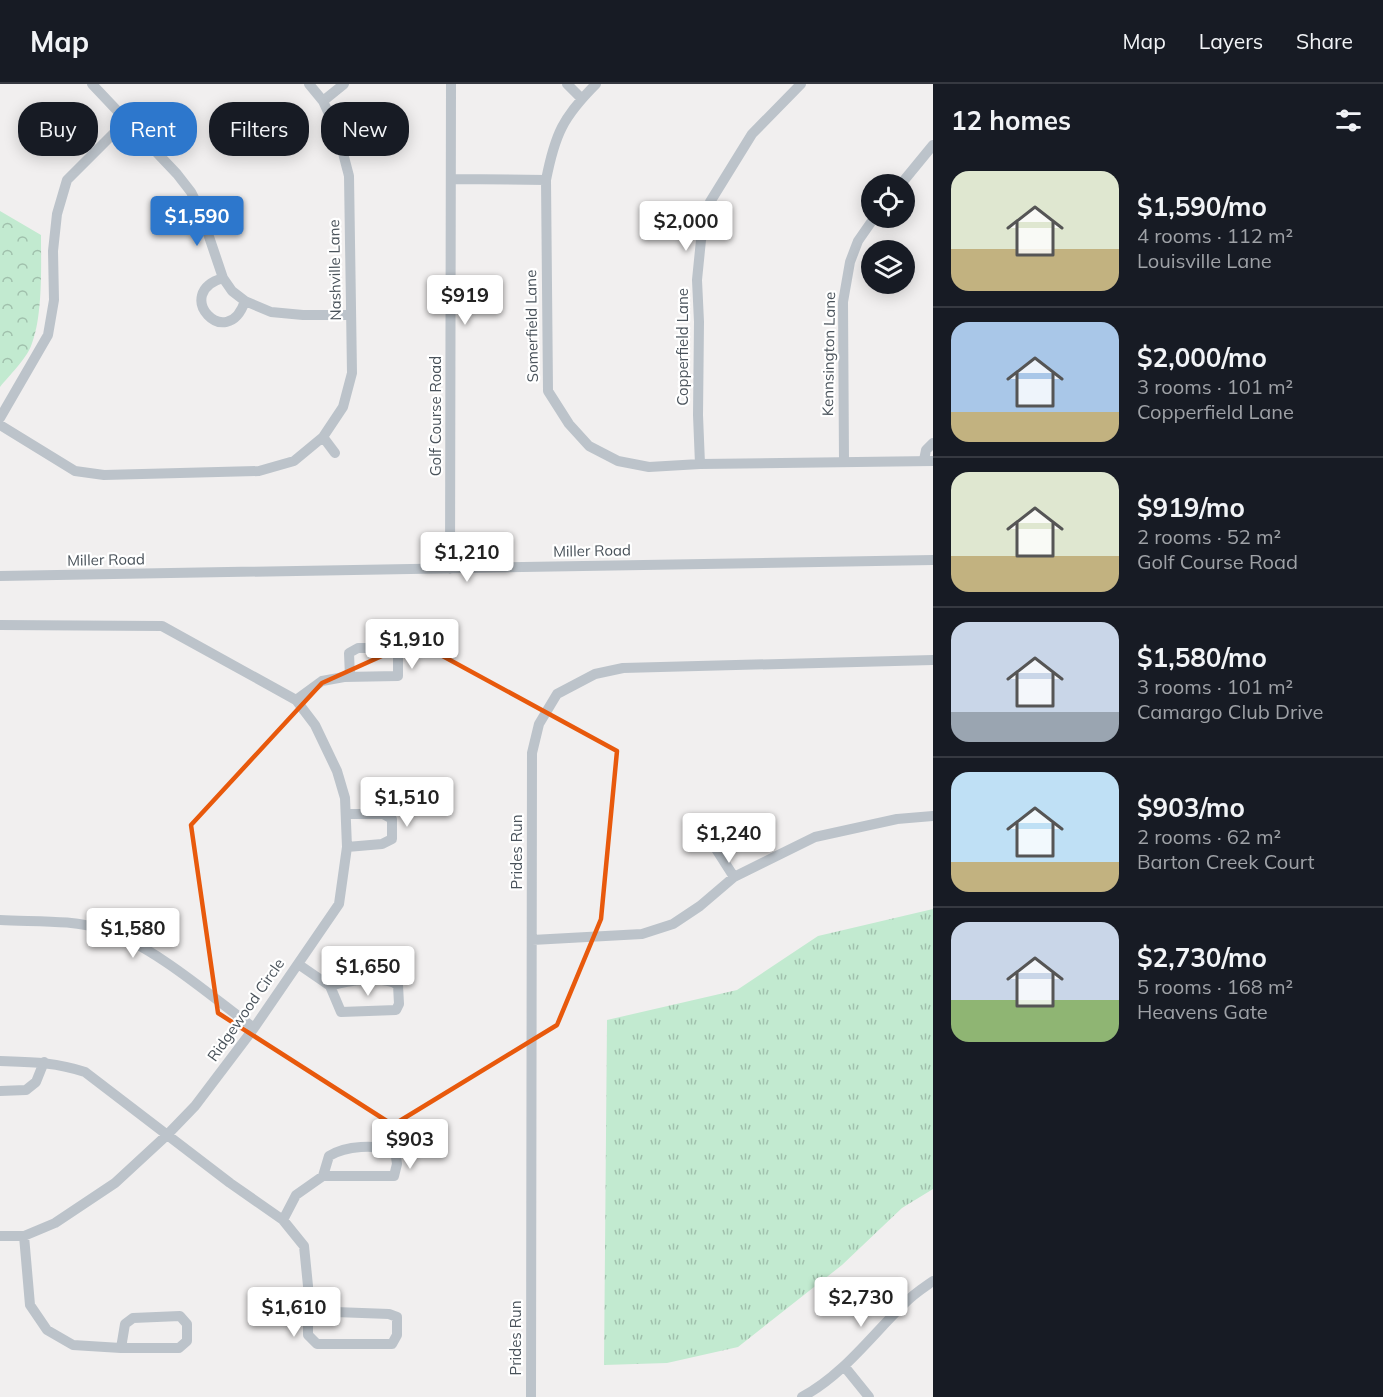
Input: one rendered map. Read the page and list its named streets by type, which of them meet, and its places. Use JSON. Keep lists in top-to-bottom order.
{
  "streets": {
    "street": [
      "Nashville Lane",
      "Somerfield Lane",
      "Copperfield Lane",
      "Kennsington Lane",
      "Golf Course Road",
      "Miller Road",
      "Prides Run",
      "Ridgewood Circle"
    ]
  },
  "crossings": [
    ["Somerfield Lane", "Copperfield Lane"],
    ["Somerfield Lane", "Kennsington Lane"],
    ["Golf Course Road", "Miller Road"]
  ],
  "page": {
    "header": "Map",
    "nav": ["Map", "Layers", "Share"],
    "heading": "12 homes",
    "chip": [
      "Buy",
      "Rent",
      "Filters",
      "New"
    ],
    "list": [
      {
        "name": "$1,590/mo",
        "note": "4 rooms · 112 m² · Louisville Lane"
      },
      {
        "name": "$2,000/mo",
        "note": "3 rooms · 101 m² · Copperfield Lane"
      },
      {
        "name": "$919/mo",
        "note": "2 rooms · 52 m² · Golf Course Road"
      },
      {
        "name": "$1,580/mo",
        "note": "3 rooms · 101 m² · Camargo Club Drive"
      },
      {
        "name": "$903/mo",
        "note": "2 rooms · 62 m² · Barton Creek Court"
      },
      {
        "name": "$2,730/mo",
        "note": "5 rooms · 168 m² · Heavens Gate"
      }
    ],
    "price": [
      "$1,590",
      "$2,000",
      "$919",
      "$1,210",
      "$1,910",
      "$1,510",
      "$1,240",
      "$1,580",
      "$1,650",
      "$903",
      "$2,730",
      "$1,610"
    ]
  }
}
